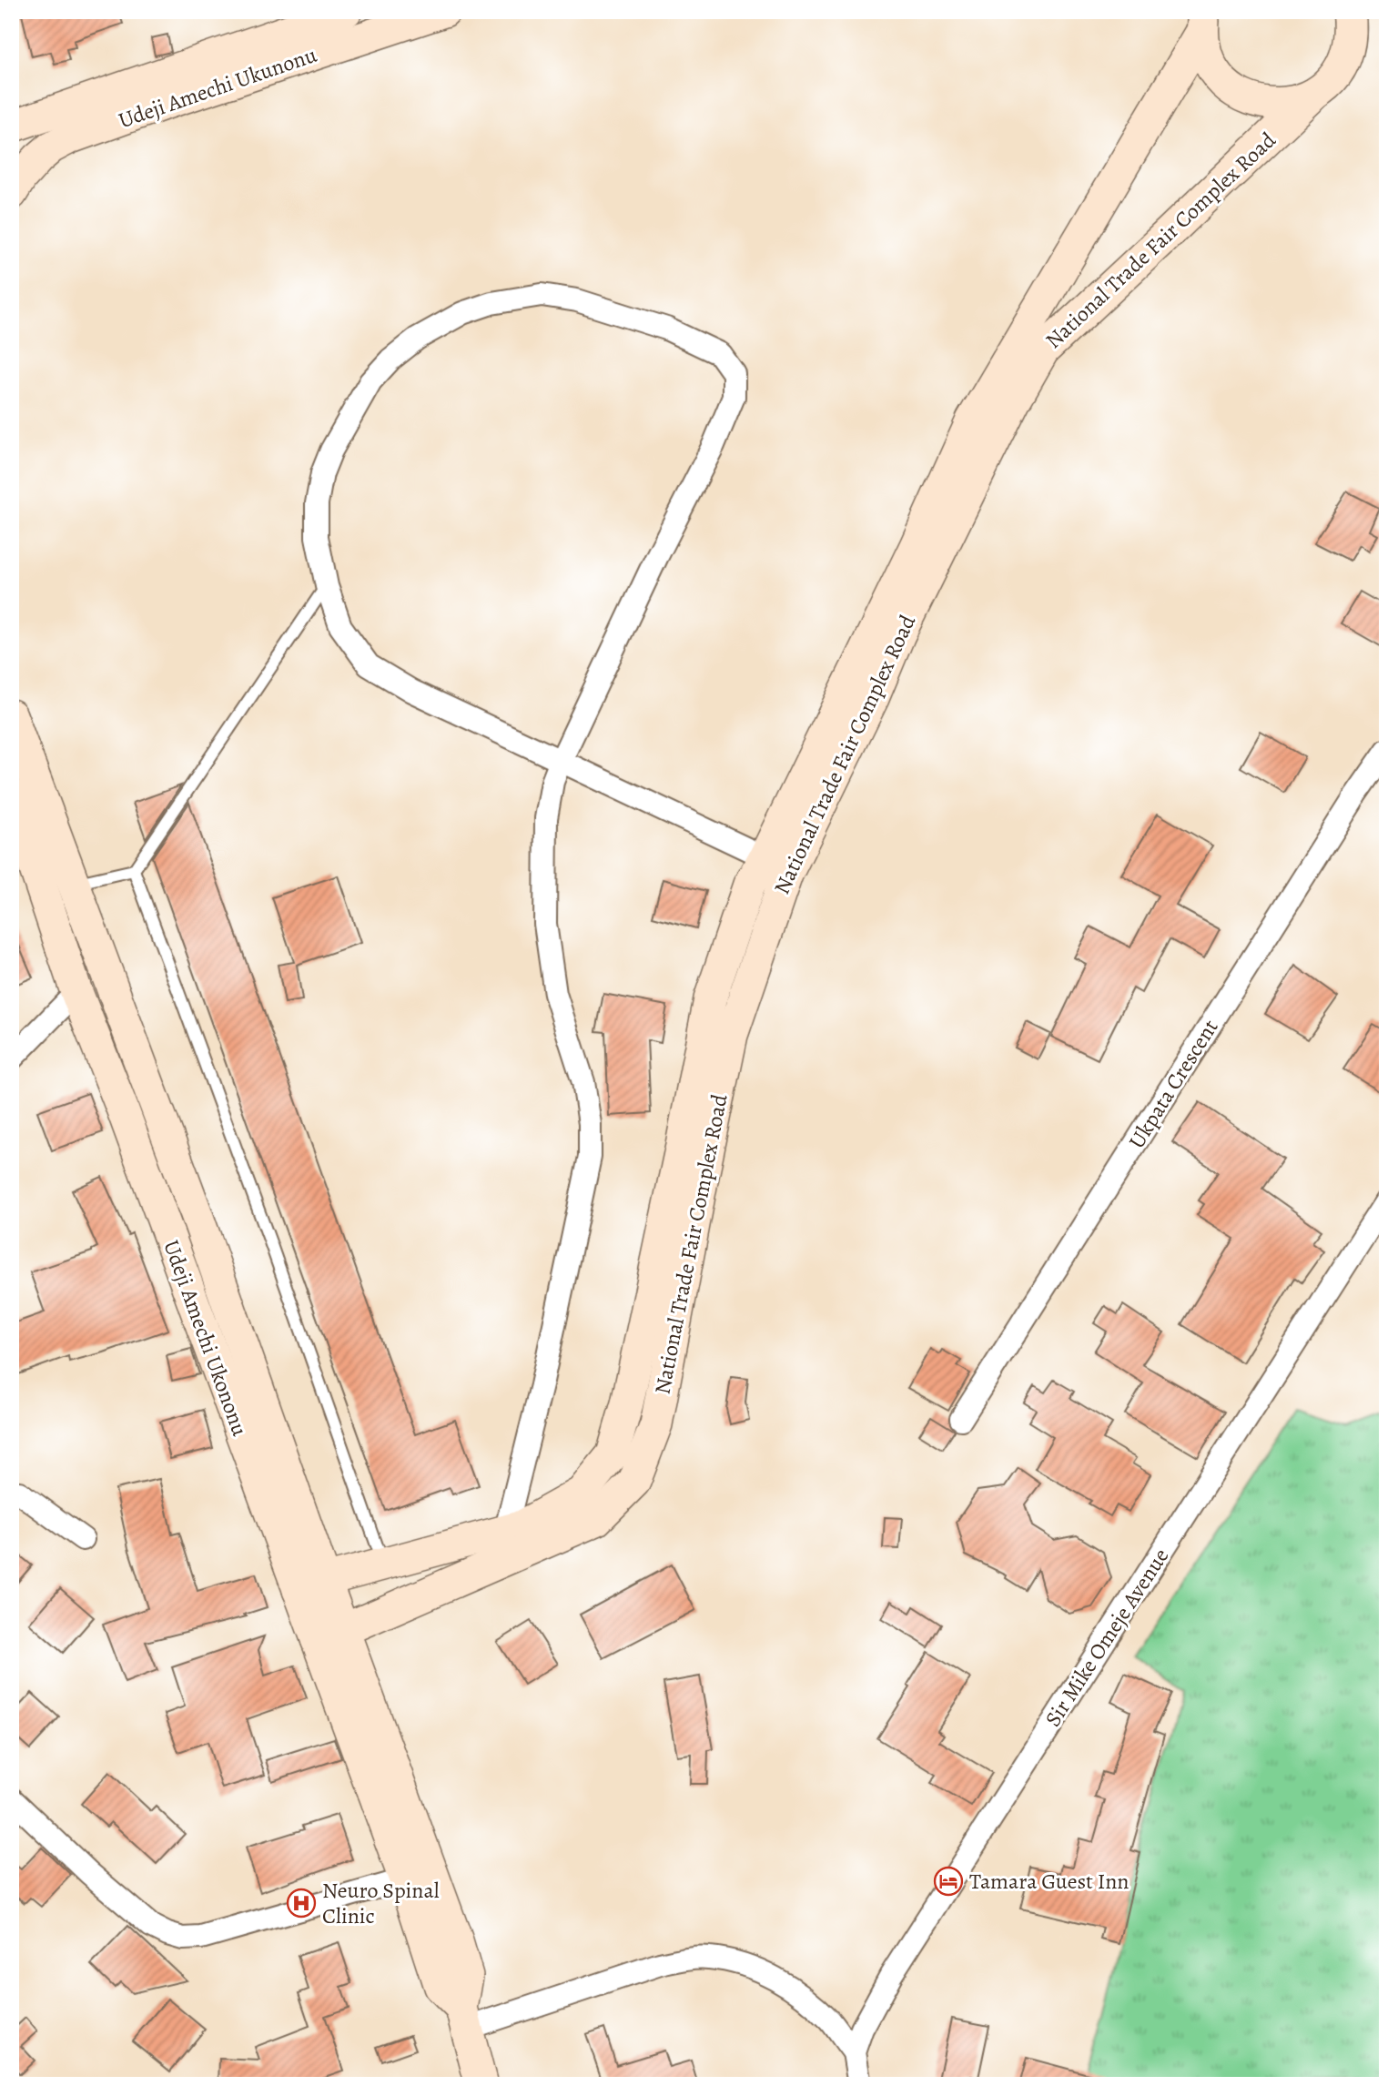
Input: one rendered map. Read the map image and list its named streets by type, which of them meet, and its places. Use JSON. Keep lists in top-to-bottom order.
{
  "streets": {
    "main road": ["Udeji Amechi Ukunonu", "National Trade Fair Complex Road", "Udeji Amechi Ukononu"],
    "street": ["Ukpata Crescent", "Sir Mike Omeje Avenue"]
  },
  "crossings": [
    ["National Trade Fair Complex Road", "Udeji Amechi Ukononu"]
  ],
  "places": {
    "hotel": ["Tamara Guest Inn"],
    "hospital": ["Neuro Spinal Clinic"]
  }
}
